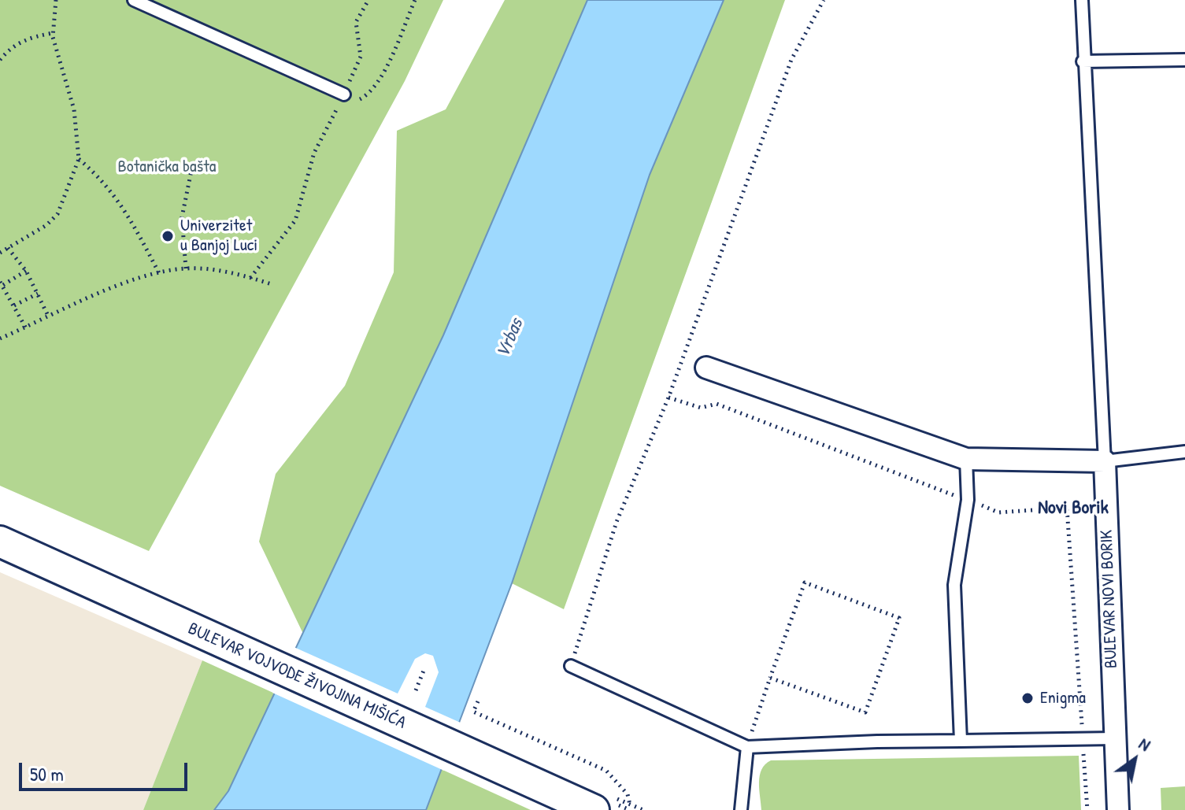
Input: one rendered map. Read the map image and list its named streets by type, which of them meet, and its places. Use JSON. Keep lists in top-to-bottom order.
{
  "streets": {
    "street": ["BULEVAR NOVI BORIK", "BULEVAR VOJVODE ŽIVOJINA MIŠIĆA"]
  },
  "districts": ["Novi Borik"],
  "water": ["Vrbas"],
  "parks": ["Botanička bašta"],
  "places": ["Univerzitet u Banjoj Luci", "Enigma"],
  "scale_bar": "50 m",
  "north": "top right"
}
